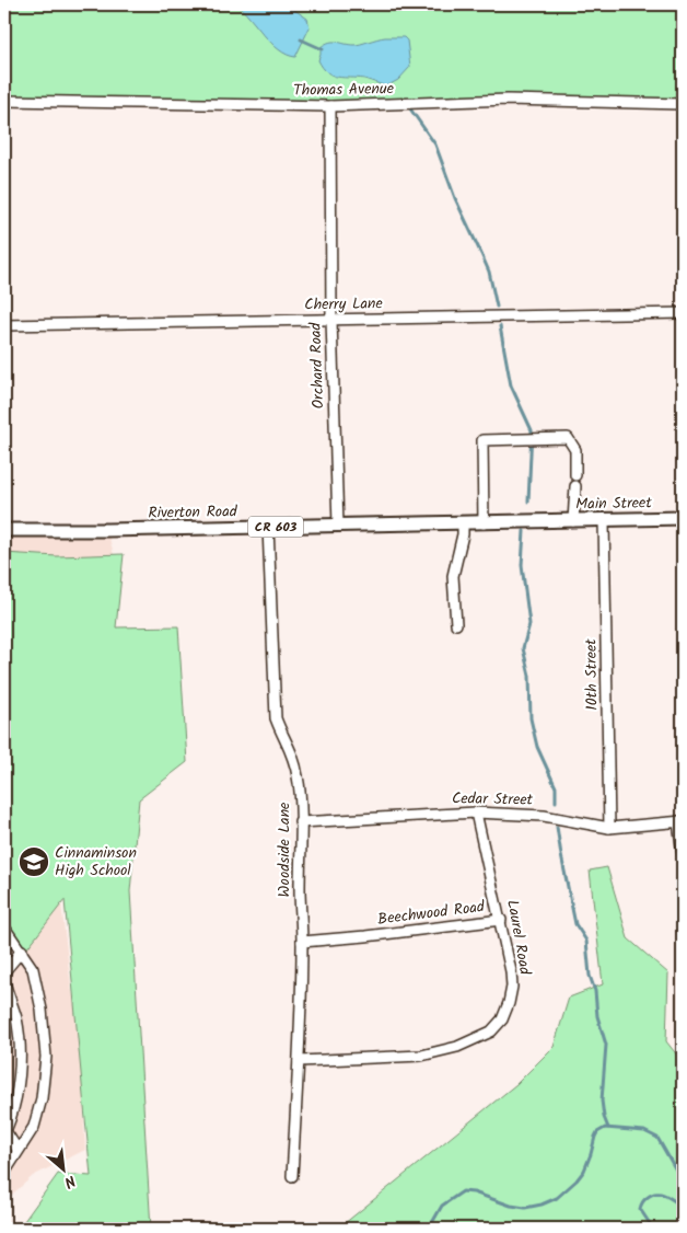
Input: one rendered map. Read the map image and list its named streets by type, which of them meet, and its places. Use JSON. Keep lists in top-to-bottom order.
{
  "streets": {
    "main road": ["Main Street", "Riverton Road", "CR 603"],
    "street": [
      "Thomas Avenue",
      "Cherry Lane",
      "Orchard Road",
      "10th Street",
      "Cedar Street",
      "Woodside Lane",
      "Beechwood Road",
      "Laurel Road"
    ]
  },
  "crossings": [
    ["Thomas Avenue", "Orchard Road"],
    ["Cherry Lane", "Orchard Road"],
    ["Orchard Road", "Riverton Road"],
    ["Main Street", "Riverton Road"],
    ["Main Street", "10th Street"],
    ["Riverton Road", "Woodside Lane"],
    ["10th Street", "Cedar Street"],
    ["Cedar Street", "Woodside Lane"],
    ["Cedar Street", "Laurel Road"],
    ["Woodside Lane", "Beechwood Road"],
    ["Woodside Lane", "Laurel Road"],
    ["Beechwood Road", "Laurel Road"]
  ],
  "places": {
    "school or university": ["Cinnaminson High School"]
  },
  "north": "bottom right"
}
